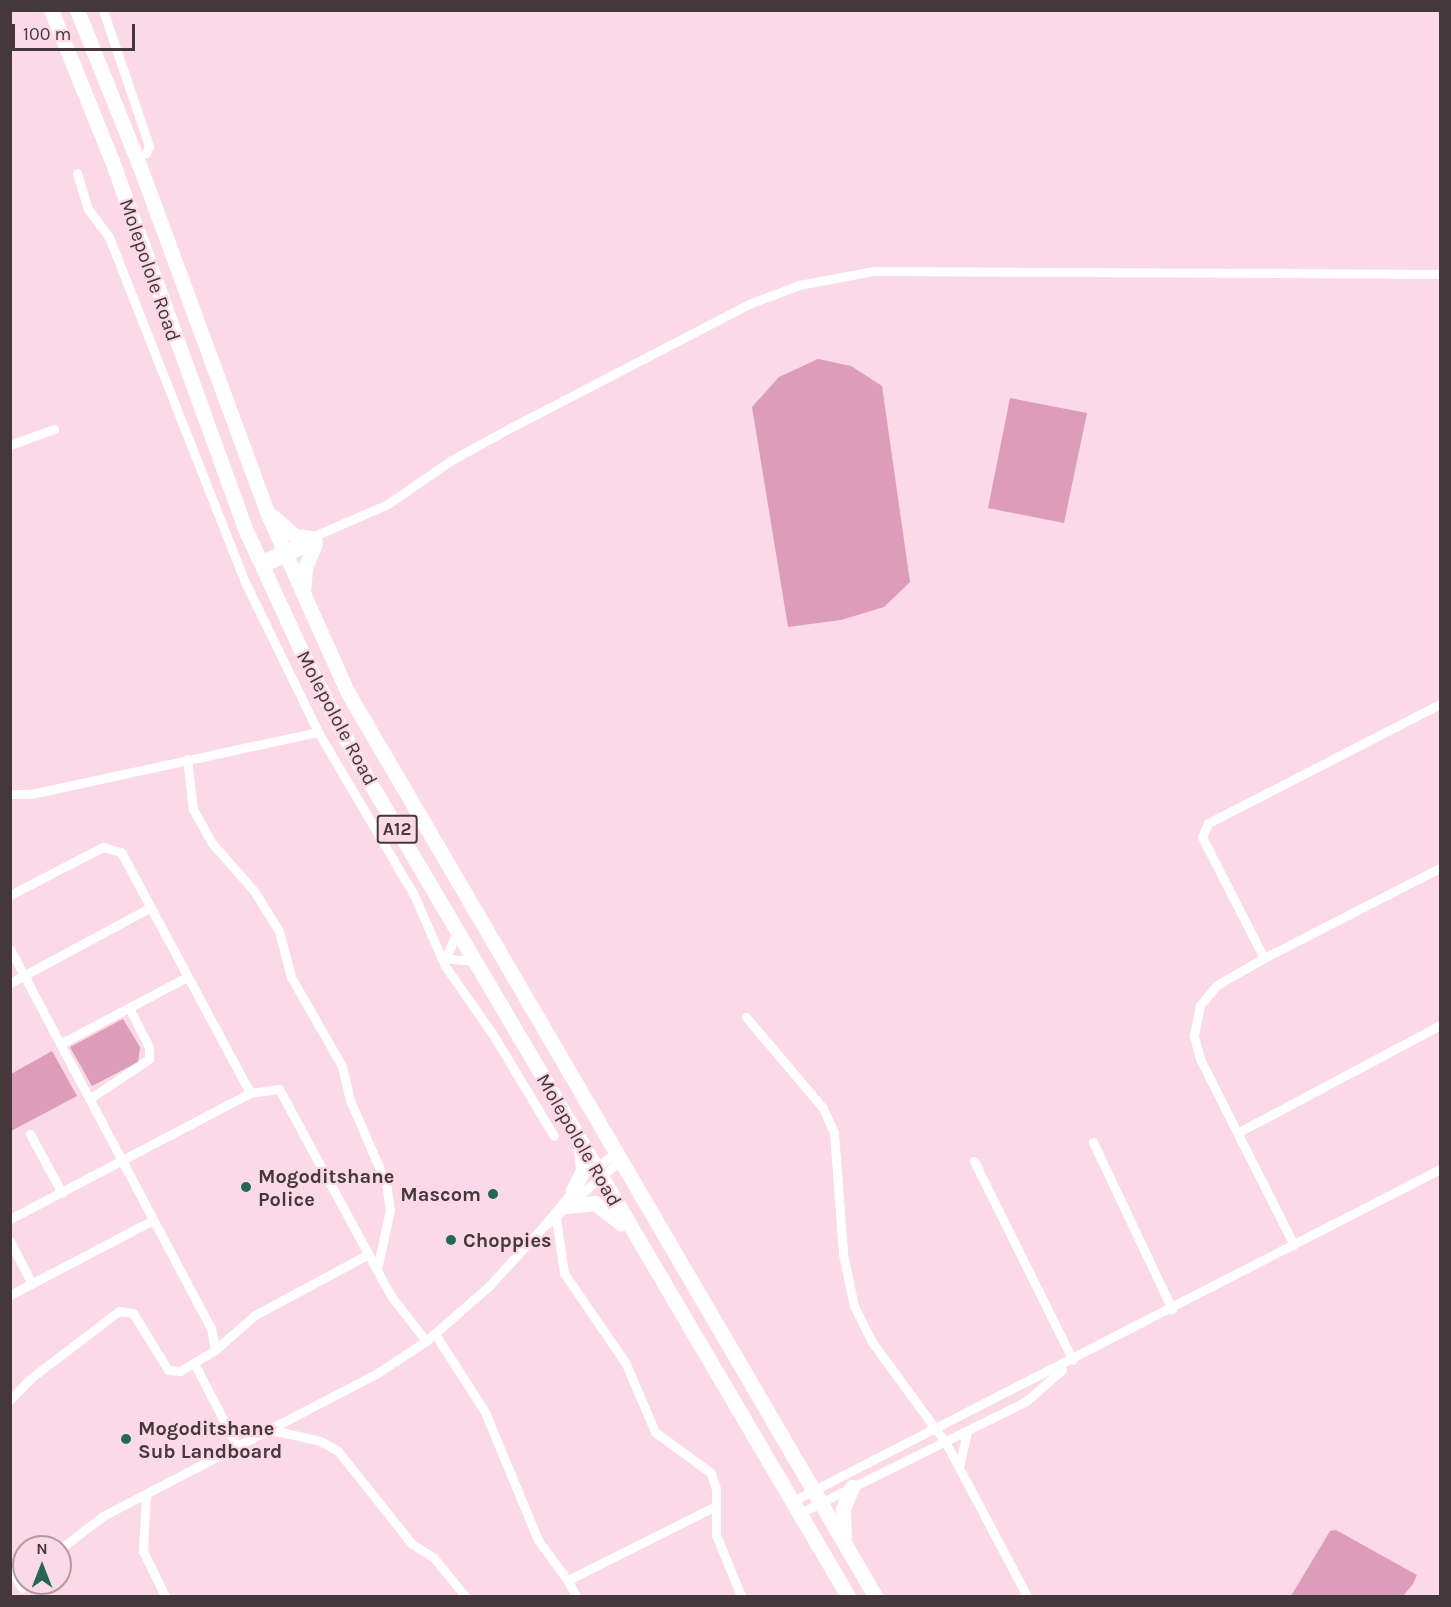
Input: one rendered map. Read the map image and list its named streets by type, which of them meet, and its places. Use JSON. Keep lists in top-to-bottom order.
{
  "streets": {
    "main road": ["Molepolole Road", "A12"]
  },
  "places": [
    "Mogoditshane Police",
    "Mascom",
    "Choppies",
    "Mogoditshane Sub Landboard"
  ],
  "scale_bar": "100 m",
  "north": "top"
}
